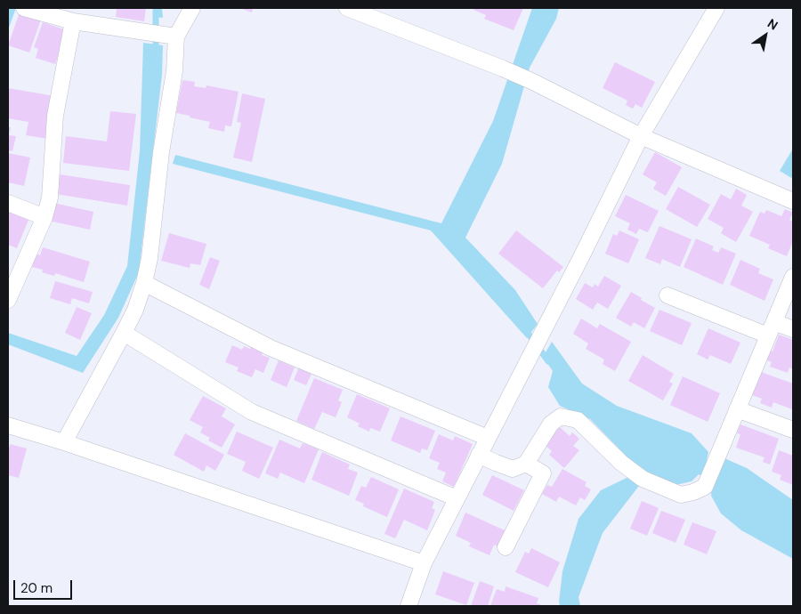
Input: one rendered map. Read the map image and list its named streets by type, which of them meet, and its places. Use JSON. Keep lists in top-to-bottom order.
{
  "scale_bar": "20 m",
  "north": "top right"
}
